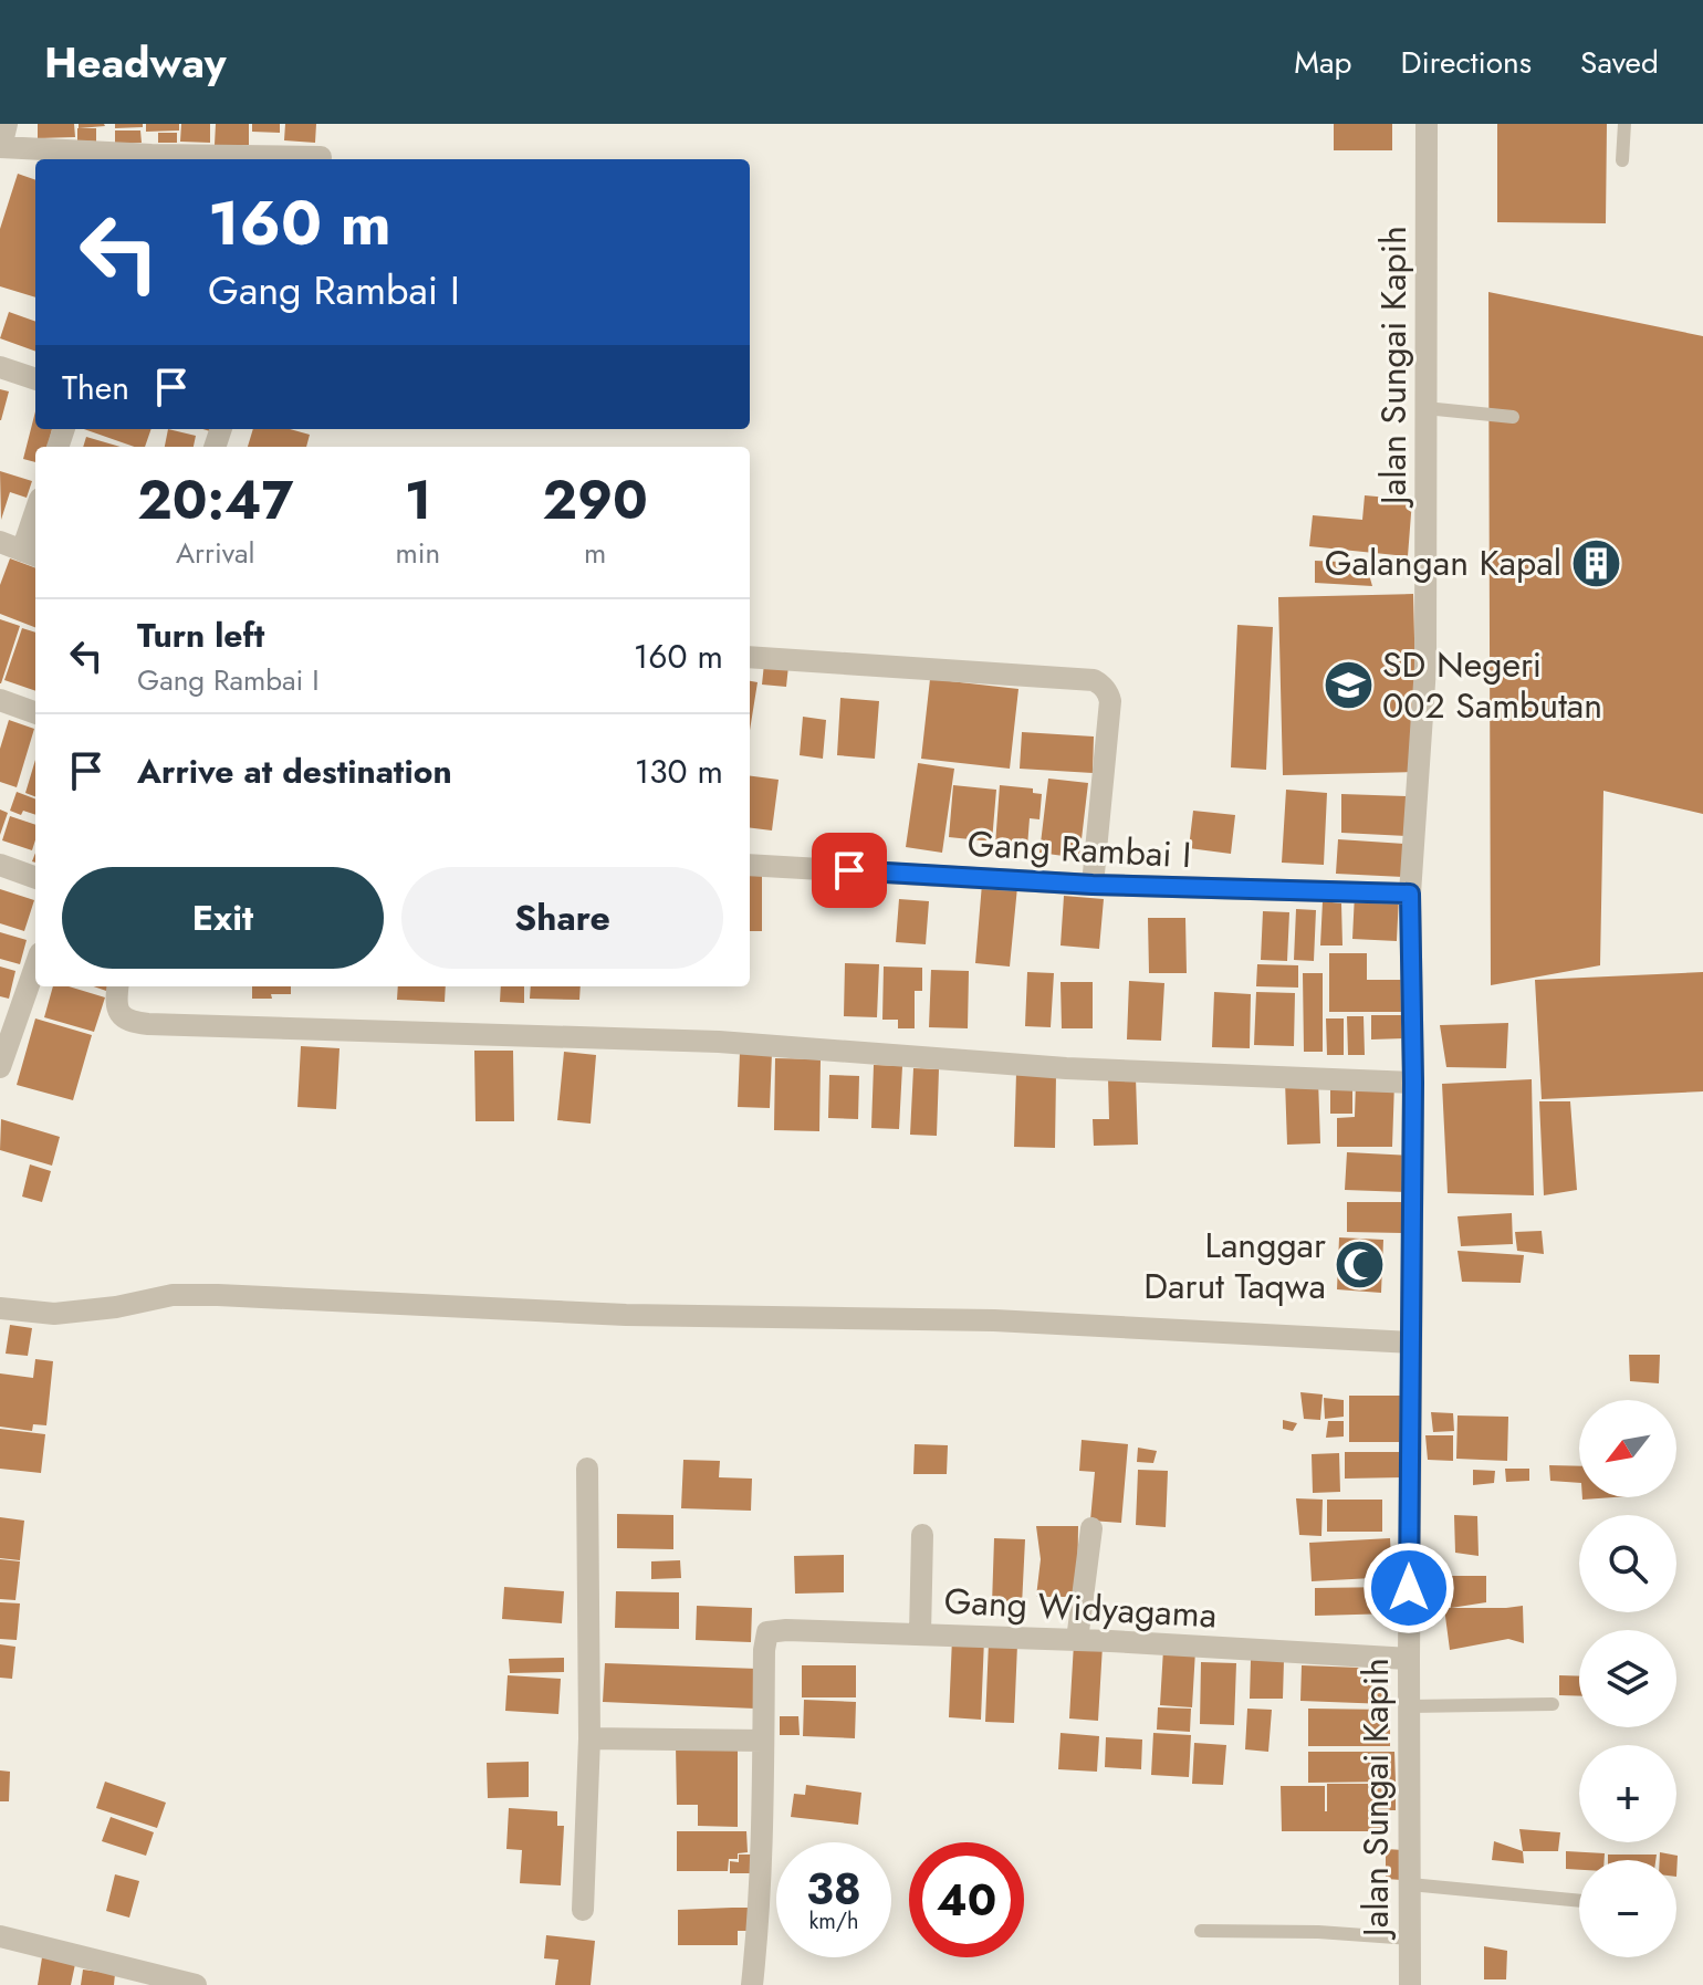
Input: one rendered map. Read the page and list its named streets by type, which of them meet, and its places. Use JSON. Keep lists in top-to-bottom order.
{
  "streets": {
    "street": ["Jalan Sungai Kapih", "Gang Rambai I", "Gang Widyagama"]
  },
  "crossings": [
    ["Jalan Sungai Kapih", "Gang Rambai I"],
    ["Jalan Sungai Kapih", "Gang Widyagama"]
  ],
  "places": {
    "building": ["Galangan Kapal"],
    "school or university": ["SD Negeri 002 Sambutan"],
    "mosque": ["Langgar Darut Taqwa"]
  },
  "north": "bottom left",
  "page": {
    "header": "Headway",
    "nav": ["Map", "Directions", "Saved"],
    "turn": ["160 m", "Gang Rambai I"],
    "then": "Then",
    "eta": [
      "20:47",
      "Arrival",
      "1",
      "min",
      "290",
      "m"
    ],
    "list": [
      {
        "name": "Turn left",
        "note": "Gang Rambai I",
        "value": "160 m"
      },
      {
        "name": "Arrive at destination",
        "value": "130 m"
      }
    ],
    "buttons": ["Exit", "Share"],
    "map_buttons": ["+", "−"],
    "speed": "38 km/h",
    "limit": "40"
  }
}
